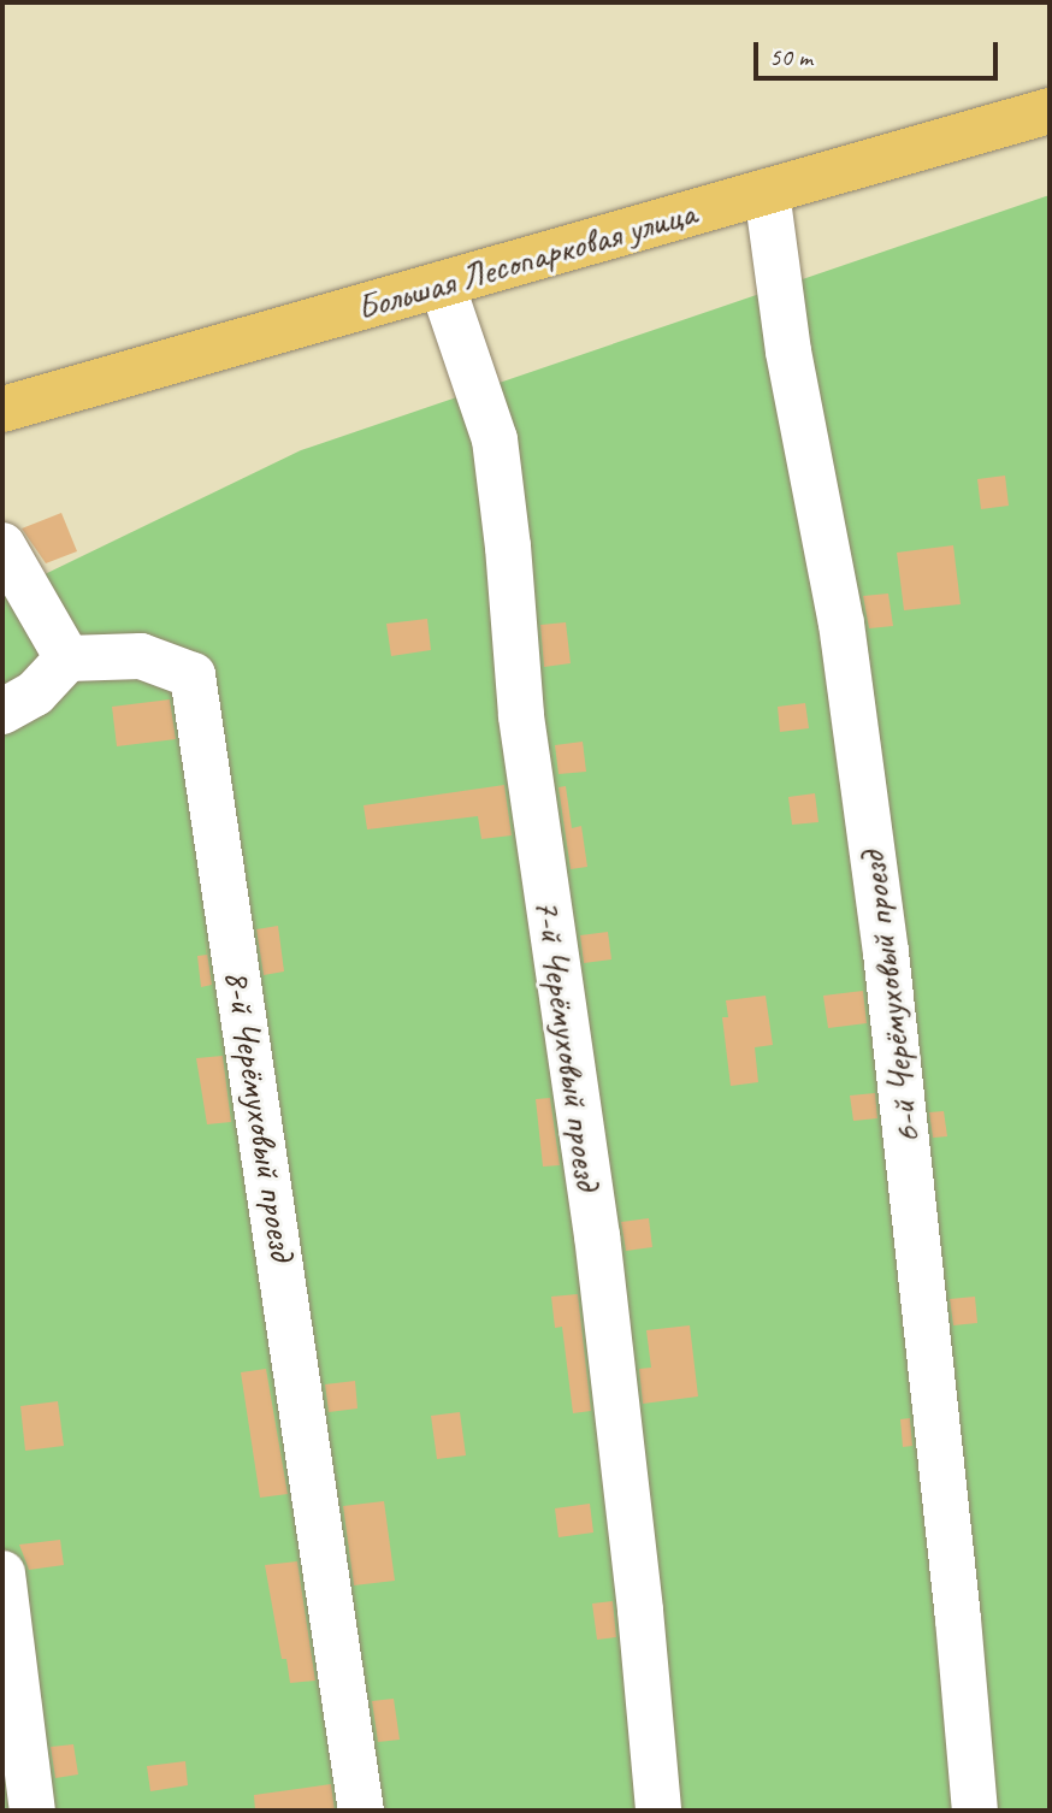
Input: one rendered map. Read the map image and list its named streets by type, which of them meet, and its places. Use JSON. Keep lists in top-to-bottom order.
{
  "streets": {
    "main road": ["Большая Лесопарковая улица"],
    "lane": ["6-й Черёмуховый проезд", "7-й Черёмуховый проезд", "8-й Черёмуховый проезд"]
  },
  "crossings": [
    ["Большая Лесопарковая улица", "6-й Черёмуховый проезд"],
    ["Большая Лесопарковая улица", "7-й Черёмуховый проезд"]
  ],
  "scale_bar": "50 m"
}
